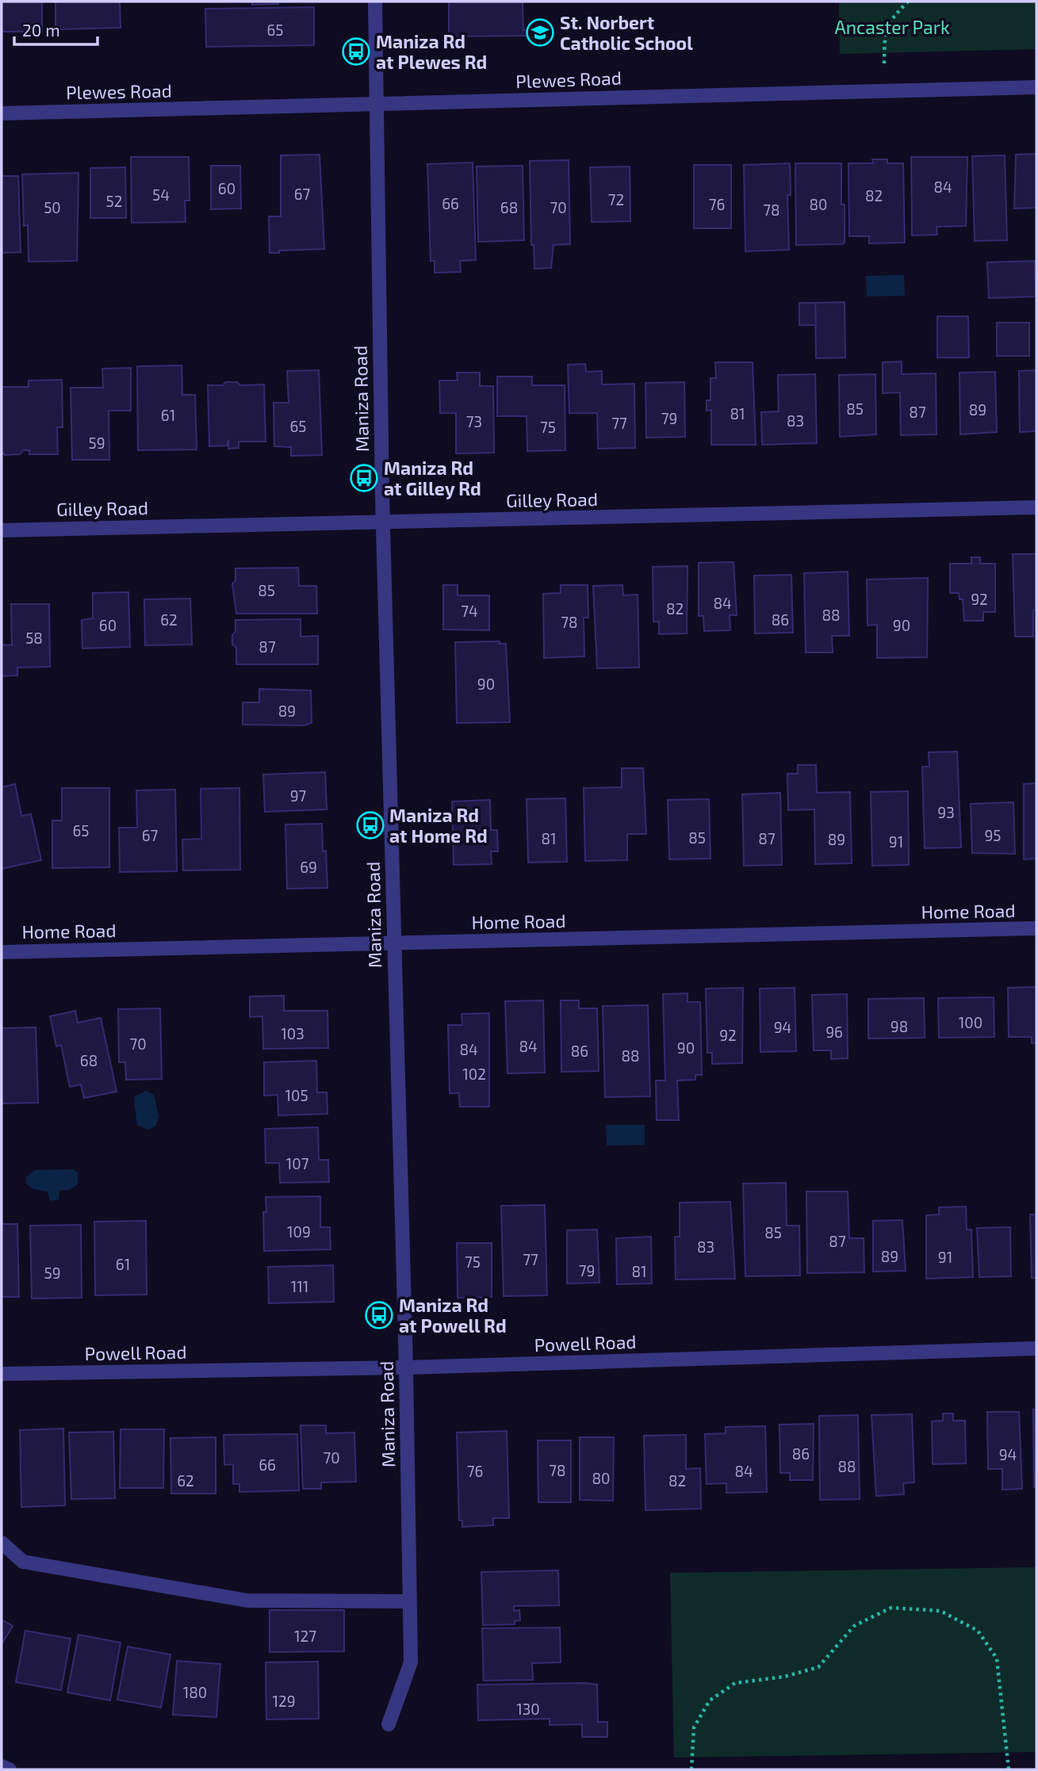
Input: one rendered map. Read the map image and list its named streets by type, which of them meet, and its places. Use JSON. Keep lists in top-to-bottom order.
{
  "streets": {
    "street": [
      "Plewes Road",
      "Maniza Road",
      "Gilley Road",
      "Home Road",
      "Powell Road"
    ]
  },
  "crossings": [
    ["Plewes Road", "Maniza Road"],
    ["Maniza Road", "Gilley Road"],
    ["Maniza Road", "Home Road"],
    ["Maniza Road", "Powell Road"]
  ],
  "parks": ["Ancaster Park"],
  "places": {
    "school or university": ["St. Norbert Catholic School"],
    "bus stop": [
      "Maniza Rd at Plewes Rd",
      "Maniza Rd at Gilley Rd",
      "Maniza Rd at Home Rd",
      "Maniza Rd at Powell Rd"
    ]
  },
  "house_numbers": [
    "65",
    "84",
    "60",
    "67",
    "54",
    "82",
    "72",
    "52",
    "66",
    "76",
    "80",
    "50",
    "68",
    "70",
    "78",
    "85",
    "89",
    "87",
    "81",
    "61",
    "79",
    "83",
    "73",
    "77",
    "65",
    "75",
    "59",
    "85",
    "92",
    "84",
    "82",
    "74",
    "88",
    "62",
    "86",
    "78",
    "60",
    "90",
    "58",
    "87",
    "90",
    "89",
    "97",
    "93",
    "65",
    "67",
    "95",
    "85",
    "81",
    "87",
    "89",
    "91",
    "69",
    "100",
    "98",
    "94",
    "96",
    "103",
    "92",
    "70",
    "84",
    "90",
    "84",
    "86",
    "88",
    "68",
    "102",
    "105",
    "107",
    "109",
    "85",
    "87",
    "83",
    "89",
    "91",
    "77",
    "75",
    "61",
    "79",
    "81",
    "59",
    "111",
    "86",
    "94",
    "70",
    "66",
    "88",
    "78",
    "76",
    "84",
    "80",
    "62",
    "82",
    "127",
    "180",
    "129",
    "130"
  ],
  "scale_bar": "20 m"
}
